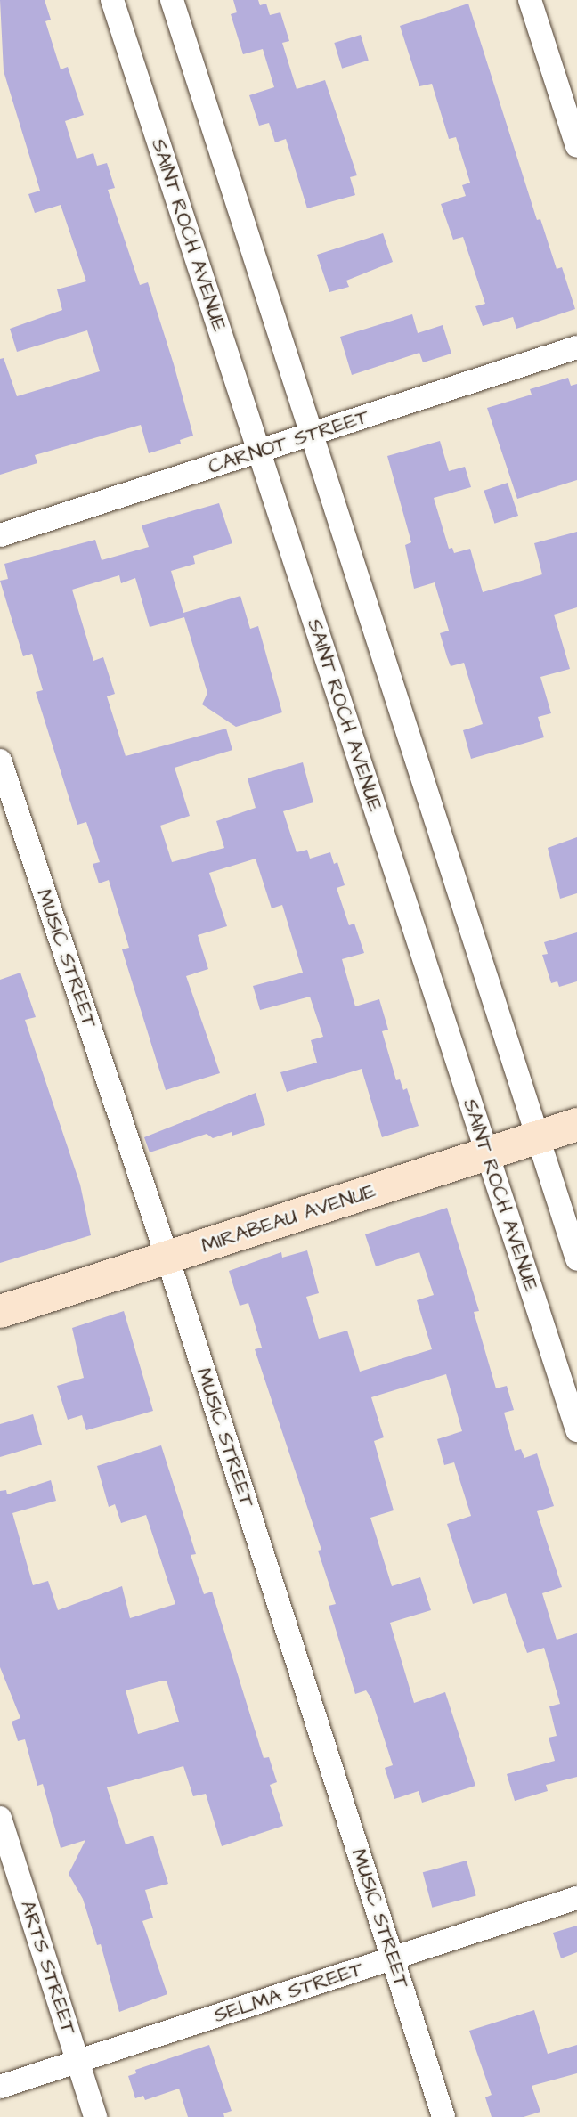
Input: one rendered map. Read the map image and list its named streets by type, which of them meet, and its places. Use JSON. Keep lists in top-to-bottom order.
{
  "streets": {
    "street": [
      "SAINT ROCH AVENUE",
      "CARNOT STREET",
      "MUSIC STREET",
      "MIRABEAU AVENUE",
      "ARTS STREET",
      "SELMA STREET"
    ]
  },
  "crossings": [
    ["SAINT ROCH AVENUE", "CARNOT STREET"],
    ["SAINT ROCH AVENUE", "MIRABEAU AVENUE"],
    ["MUSIC STREET", "MIRABEAU AVENUE"],
    ["MUSIC STREET", "SELMA STREET"],
    ["ARTS STREET", "SELMA STREET"]
  ]
}
